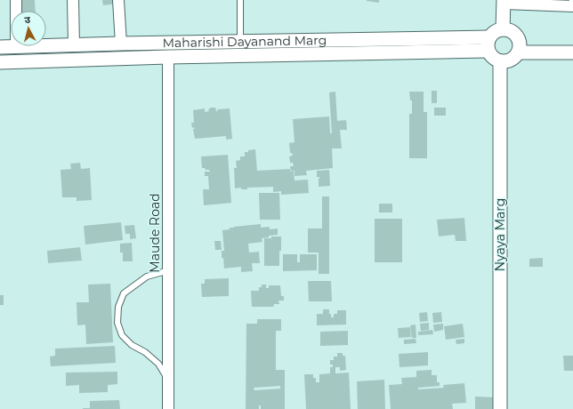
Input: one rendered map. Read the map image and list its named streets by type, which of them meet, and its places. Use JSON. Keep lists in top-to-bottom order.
{
  "streets": {
    "street": ["Maharishi Dayanand Marg", "Maude Road", "Nyaya Marg"]
  },
  "crossings": [
    ["Maharishi Dayanand Marg", "Maude Road"],
    ["Maharishi Dayanand Marg", "Nyaya Marg"]
  ],
  "north": "top"
}
